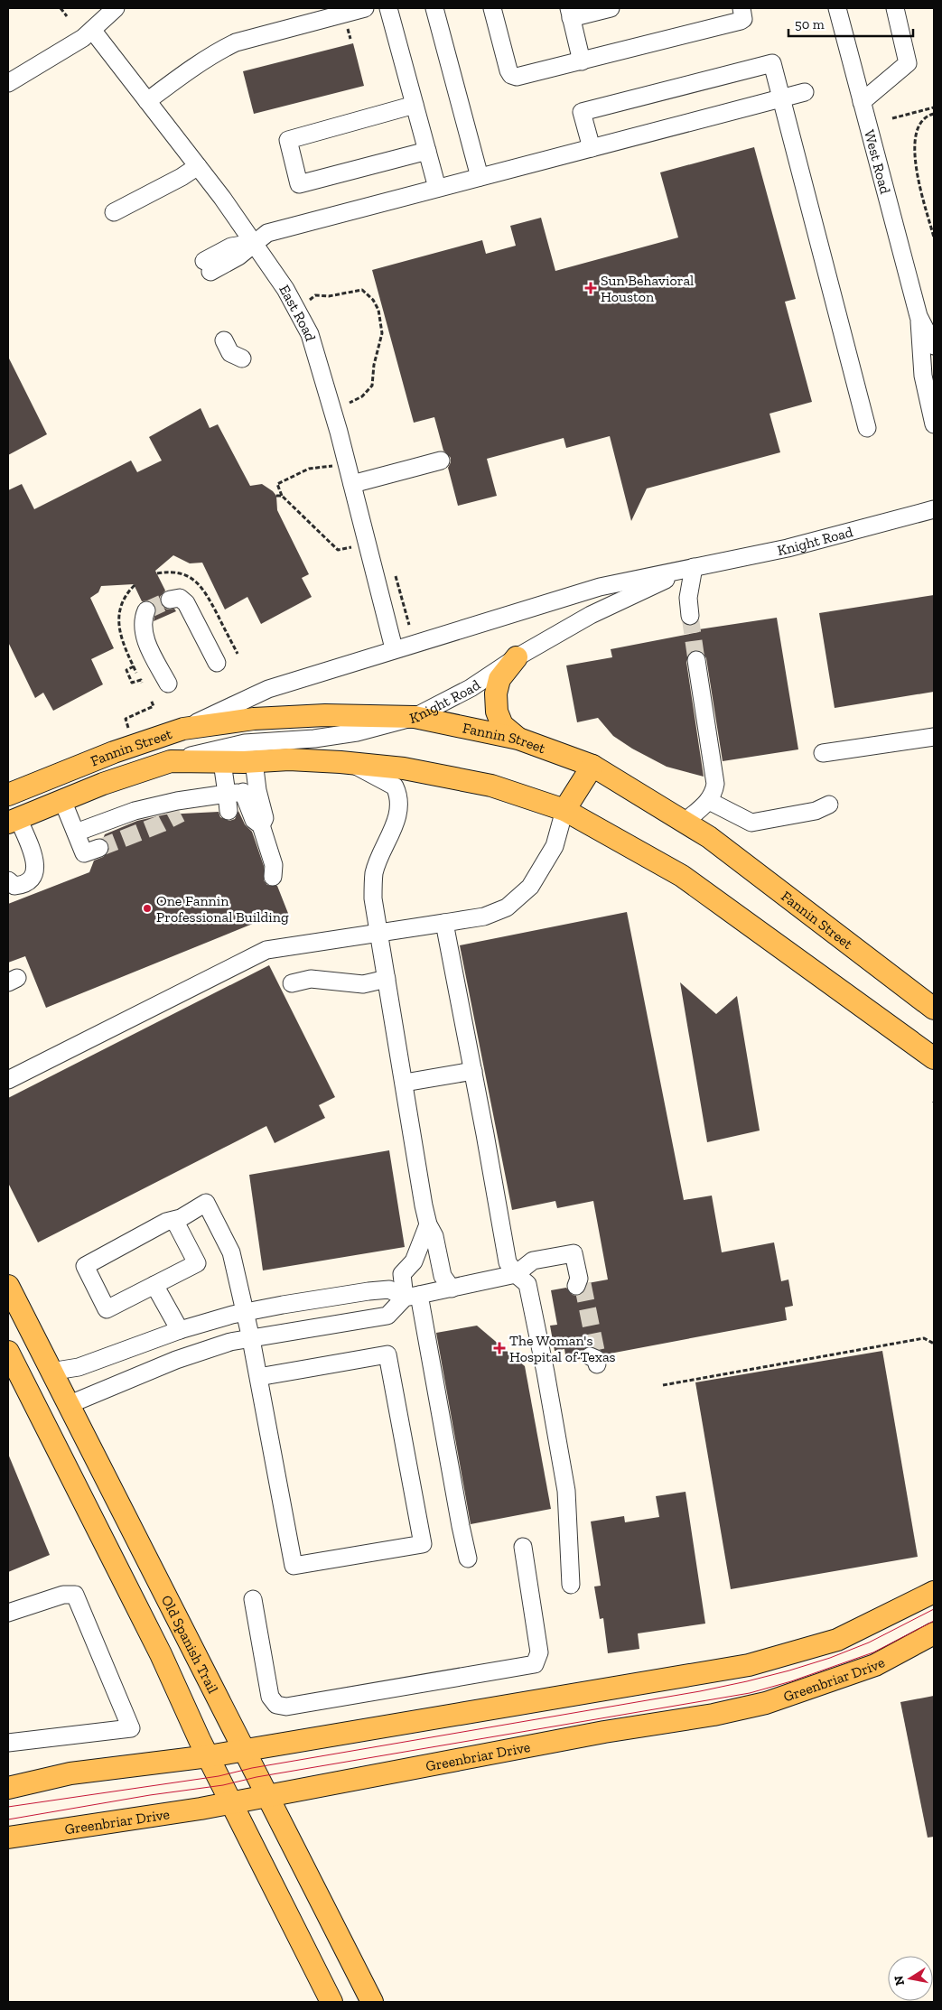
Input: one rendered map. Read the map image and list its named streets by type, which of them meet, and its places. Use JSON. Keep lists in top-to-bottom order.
{
  "streets": {
    "main road": ["Fannin Street", "Old Spanish Trail", "Greenbriar Drive"],
    "street": ["West Road", "East Road", "Knight Road"]
  },
  "crossings": [
    ["East Road", "Knight Road"],
    ["Knight Road", "Fannin Street"],
    ["Old Spanish Trail", "Greenbriar Drive"]
  ],
  "places": {
    "health": ["Sun Behavioral Houston", "The Woman's Hospital of Texas"],
    "other": ["One Fannin Professional Building"]
  },
  "scale_bar": "50 m",
  "north": "left"
}
